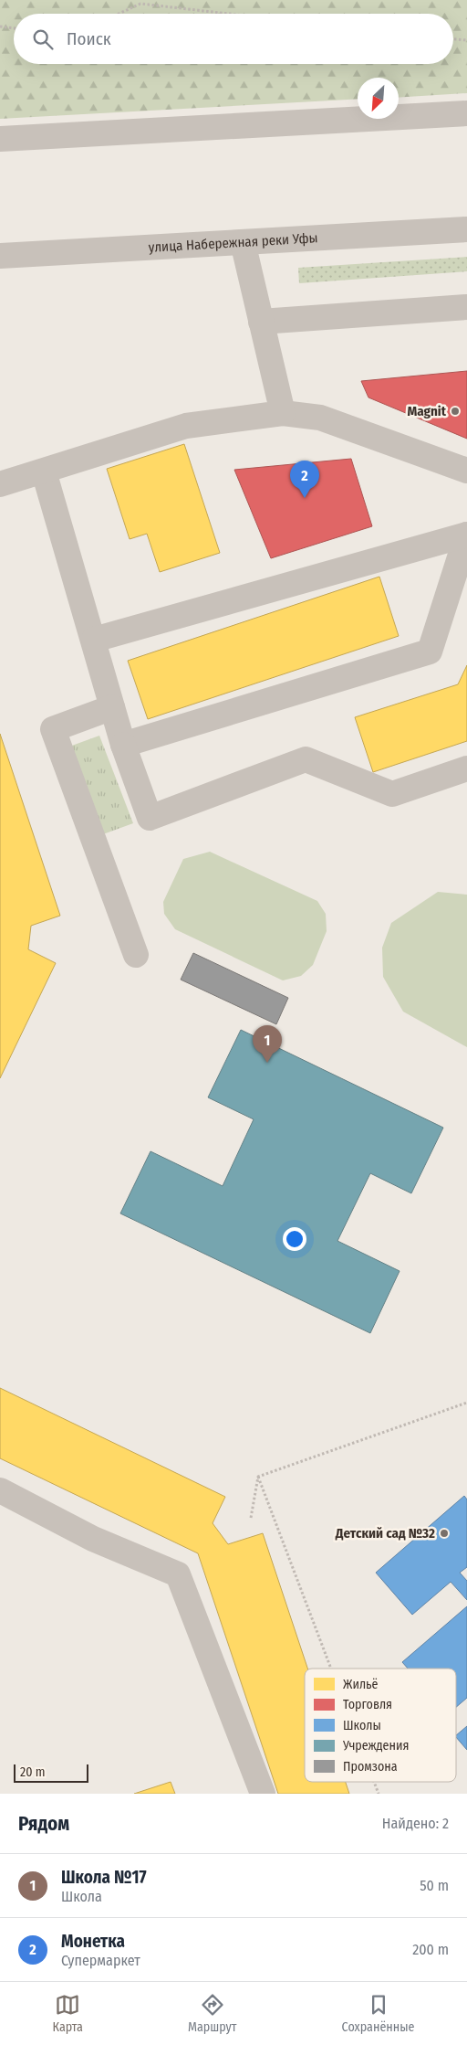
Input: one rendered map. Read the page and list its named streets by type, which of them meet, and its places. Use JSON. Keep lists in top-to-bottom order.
{
  "streets": {
    "street": ["улица Набережная реки Уфы"]
  },
  "places": ["Magnit", "Детский сад №32"],
  "legend": [
    "Жильё",
    "Торговля",
    "Школы",
    "Учреждения",
    "Промзона"
  ],
  "scale_bar": "20 m",
  "north": "bottom left",
  "page": {
    "search": "Поиск",
    "pins": ["2", "1"],
    "scale": "20 m",
    "heading": ["Рядом", "Найдено: 2"],
    "list": [
      {
        "mark": "1",
        "name": "Школа №17",
        "note": "Школа",
        "value": "50 m"
      },
      {
        "mark": "2",
        "name": "Монетка",
        "note": "Супермаркет",
        "value": "200 m"
      }
    ],
    "nav": ["Карта", "Маршрут", "Сохранённые"]
  }
}
